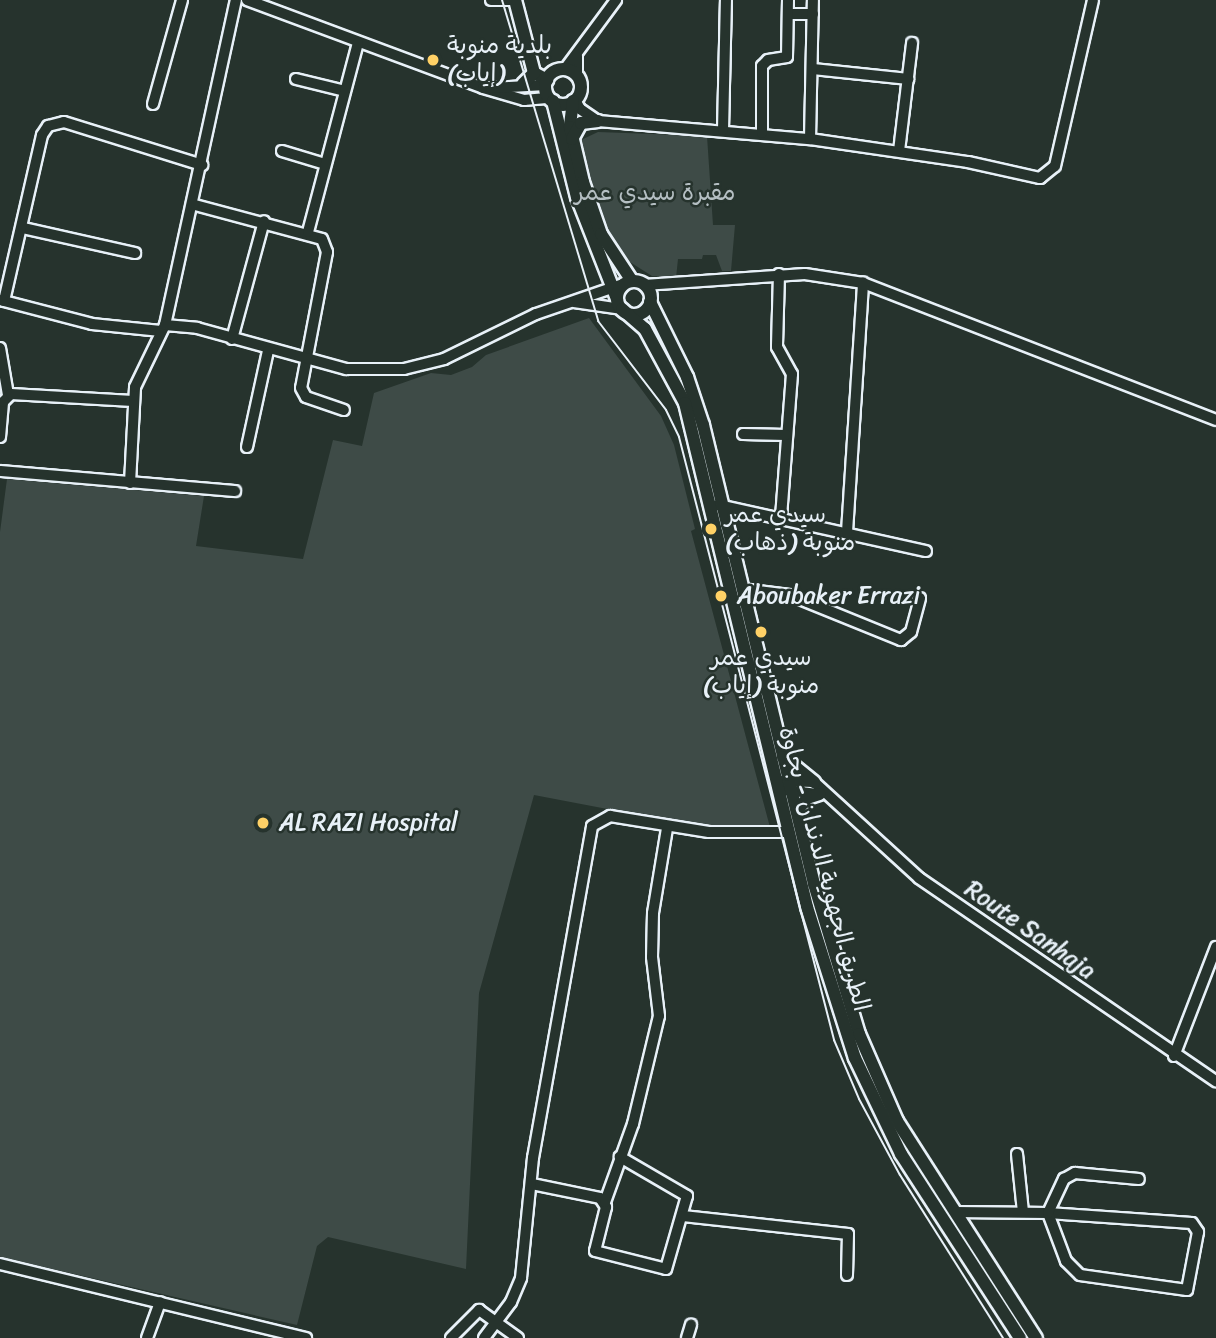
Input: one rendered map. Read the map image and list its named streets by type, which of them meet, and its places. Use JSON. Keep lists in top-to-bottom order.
{
  "streets": {
    "main road": ["الطريق الجهوية الدندان - بجاوة"],
    "street": ["Route Sanhaja"]
  },
  "parks": ["مقبرة سيدي عمر"],
  "places": [
    "بلدية منوبة (إياب)",
    "سيدي عمر منوبة (ذهاب)",
    "Aboubaker Errazi",
    "سيدي عمر منوبة (إياب)",
    "AL RAZI Hospital"
  ]
}
